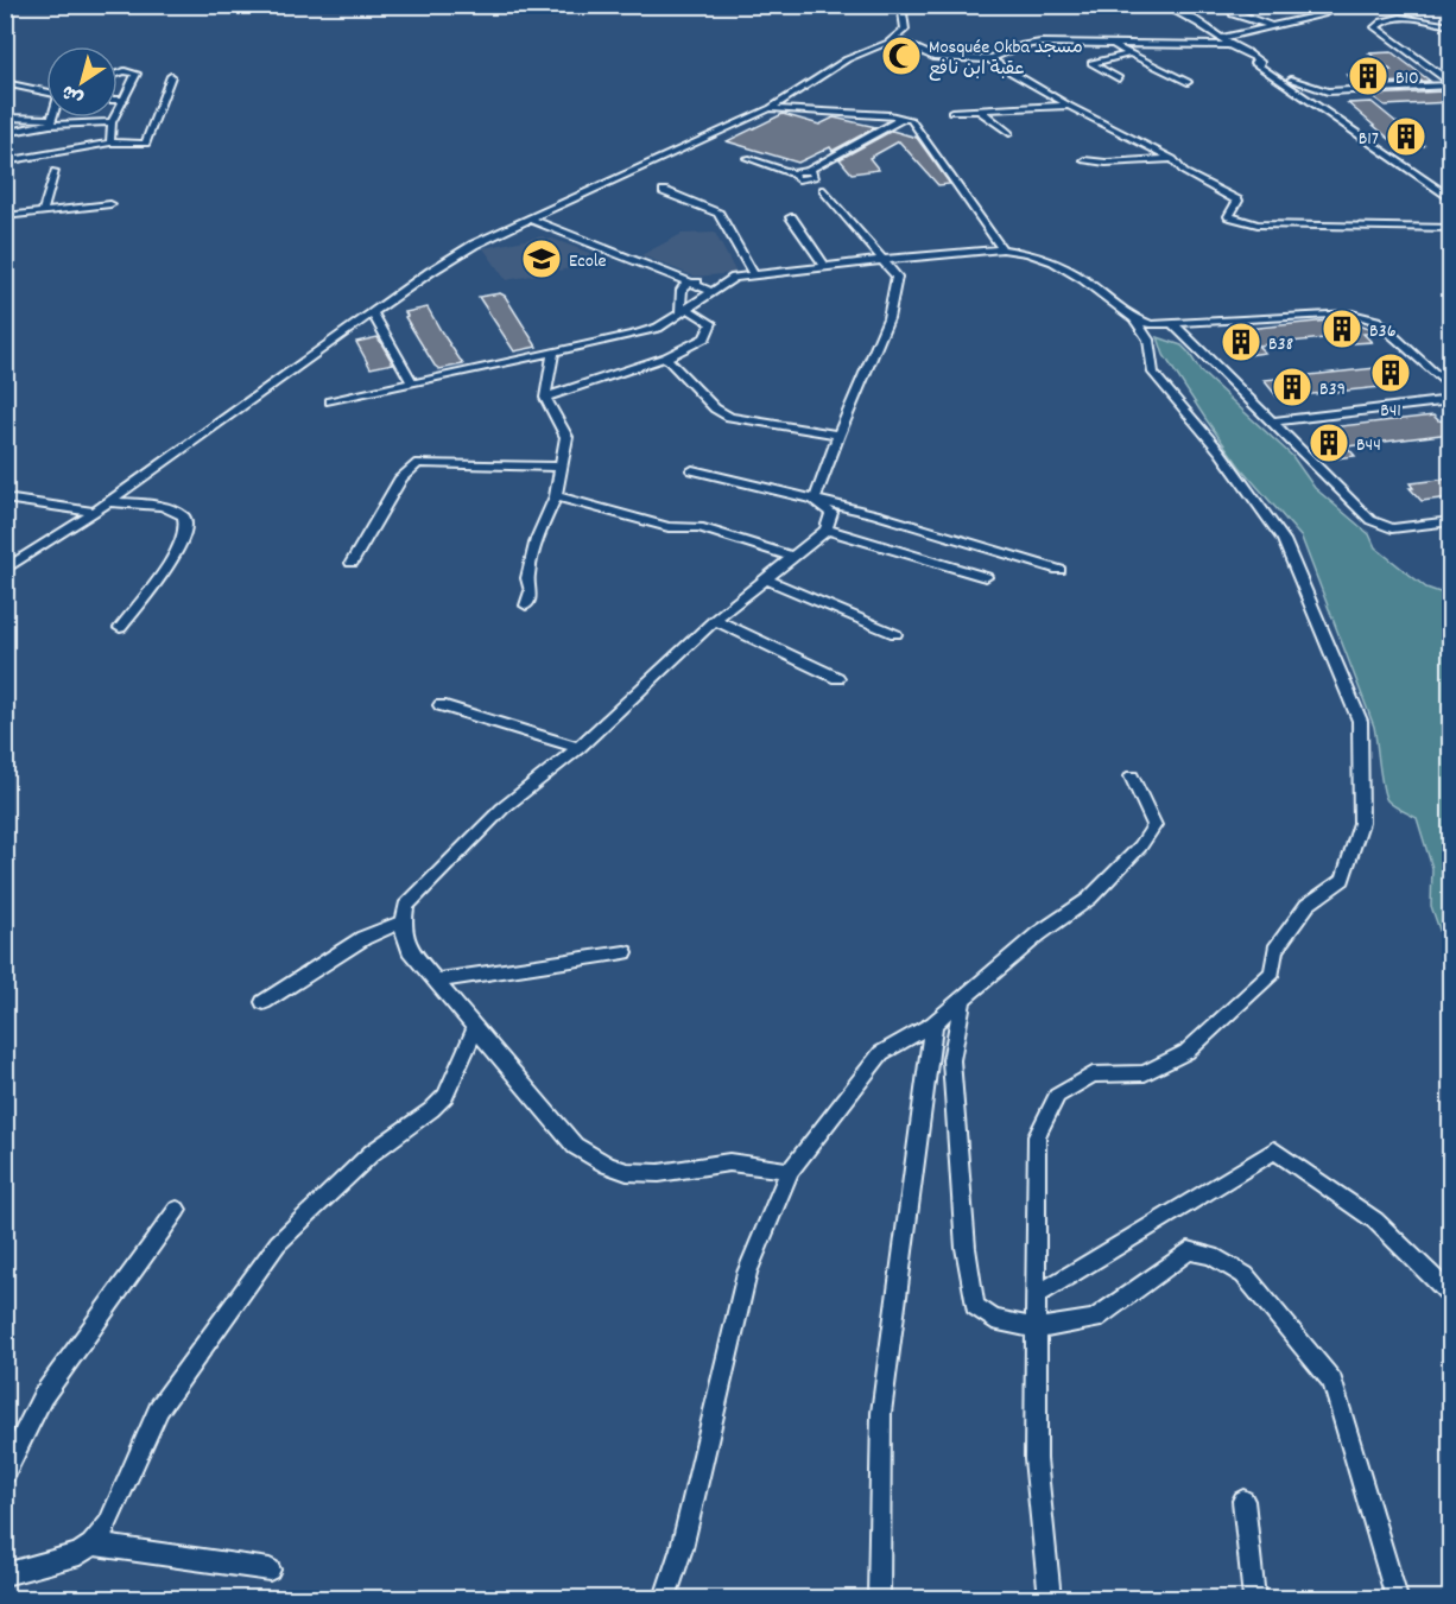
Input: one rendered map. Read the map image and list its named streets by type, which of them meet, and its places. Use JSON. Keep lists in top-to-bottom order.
{
  "places": {
    "mosque": ["Mosquée Okba مسجد عقبة ابن نافع"],
    "building": [
      "B10",
      "B17",
      "B36",
      "B38",
      "B41",
      "B39",
      "B44"
    ],
    "school or university": ["Ecole"]
  },
  "north": "bottom left"
}
